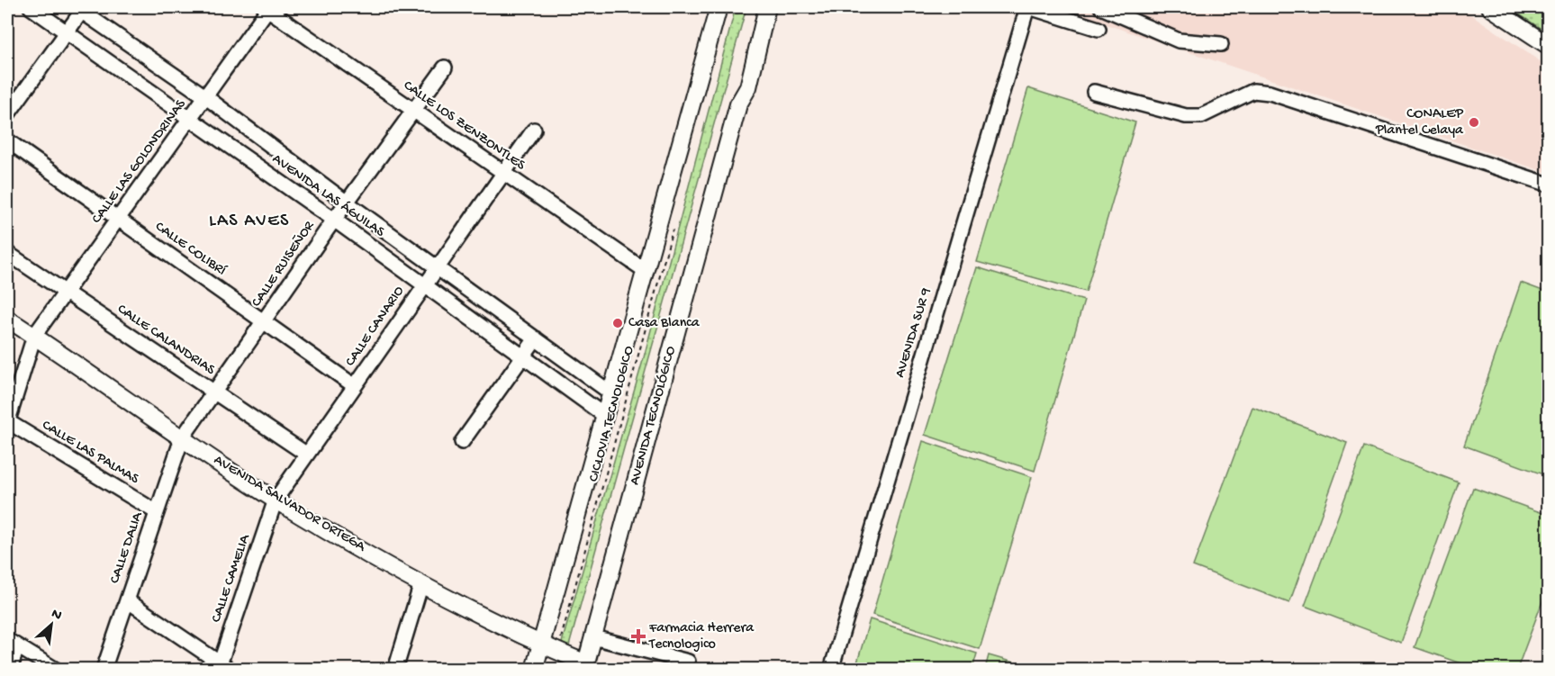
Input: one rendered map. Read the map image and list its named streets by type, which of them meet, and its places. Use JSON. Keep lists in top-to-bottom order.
{
  "streets": {
    "main road": ["AVENIDA TECNOLÓGICO", "AVENIDA SALVADOR ORTEGA"],
    "street": [
      "CALLE LOS ZENZONTLES",
      "CALLE LAS GOLONDRINAS",
      "AVENIDA LAS ÁGUILAS",
      "CALLE COLIBRÍ",
      "CALLE RUISEÑOR",
      "CALLE CANARIO",
      "AVENIDA SUR 9",
      "CALLE CALANDRIAS",
      "CALLE LAS PALMAS",
      "CALLE DALIA",
      "CALLE CAMELIA"
    ],
    "path": ["CICLOVIA TECNOLOGICO"]
  },
  "crossings": [
    ["CALLE LOS ZENZONTLES", "CALLE LAS GOLONDRINAS"],
    ["CALLE LOS ZENZONTLES", "CALLE RUISEÑOR"],
    ["CALLE LOS ZENZONTLES", "CALLE CANARIO"],
    ["CALLE LAS GOLONDRINAS", "AVENIDA LAS ÁGUILAS"],
    ["CALLE LAS GOLONDRINAS", "CALLE COLIBRÍ"],
    ["CALLE LAS GOLONDRINAS", "CALLE CALANDRIAS"],
    ["CALLE LAS GOLONDRINAS", "CALLE LAS PALMAS"],
    ["CALLE LAS GOLONDRINAS", "AVENIDA SALVADOR ORTEGA"],
    ["AVENIDA LAS ÁGUILAS", "CALLE RUISEÑOR"],
    ["AVENIDA LAS ÁGUILAS", "CALLE CANARIO"],
    ["CALLE COLIBRÍ", "CALLE RUISEÑOR"],
    ["CALLE COLIBRÍ", "CALLE CANARIO"],
    ["CALLE RUISEÑOR", "CALLE CALANDRIAS"],
    ["CALLE RUISEÑOR", "AVENIDA SALVADOR ORTEGA"],
    ["CALLE RUISEÑOR", "CALLE DALIA"],
    ["CALLE CANARIO", "CALLE CALANDRIAS"],
    ["CALLE CANARIO", "AVENIDA SALVADOR ORTEGA"],
    ["CALLE CANARIO", "CALLE CAMELIA"],
    ["CICLOVIA TECNOLOGICO", "AVENIDA SALVADOR ORTEGA"],
    ["AVENIDA TECNOLÓGICO", "AVENIDA SALVADOR ORTEGA"],
    ["CALLE LAS PALMAS", "CALLE DALIA"],
    ["AVENIDA SALVADOR ORTEGA", "CALLE DALIA"],
    ["AVENIDA SALVADOR ORTEGA", "CALLE CAMELIA"]
  ],
  "districts": ["LAS AVES"],
  "places": {
    "other": ["CONALEP Plantel Celaya", "Casa Blanca"],
    "health": ["Farmacia Herrera Tecnologico"]
  },
  "north": "top right"
}
